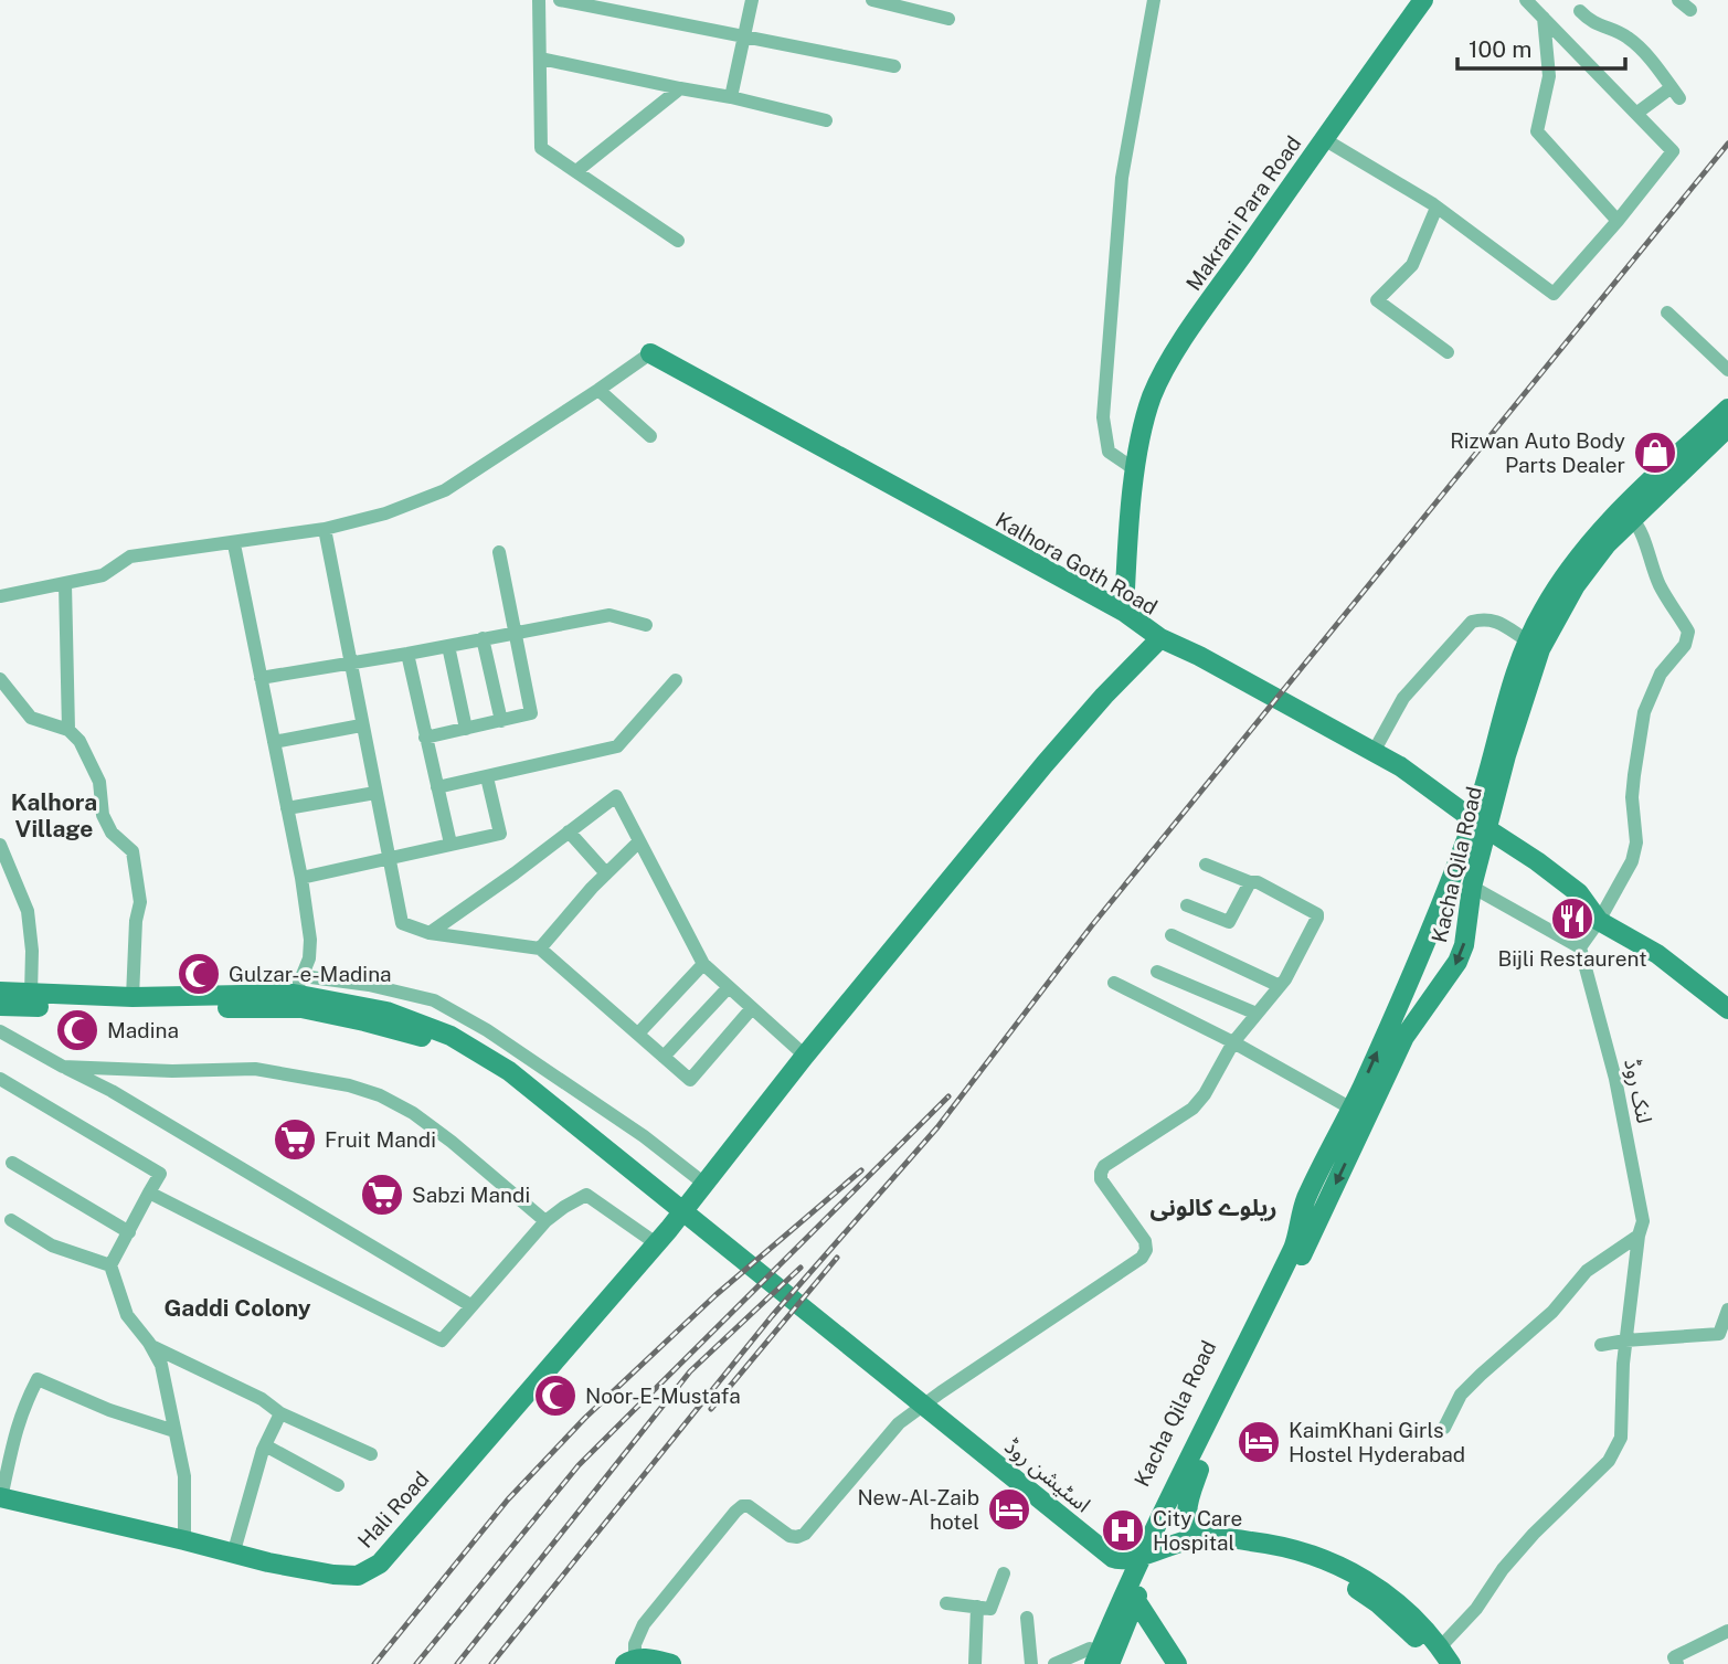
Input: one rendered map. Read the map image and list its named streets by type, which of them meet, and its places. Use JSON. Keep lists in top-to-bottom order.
{
  "streets": {
    "street": [
      "Makrani Para Road",
      "Kalhora Goth Road",
      "Kacha Qila Road",
      "لنک روڈ",
      "اسٹیشن روڈ",
      "Hali Road"
    ]
  },
  "crossings": [
    ["Makrani Para Road", "Kalhora Goth Road"],
    ["Kalhora Goth Road", "Kacha Qila Road"],
    ["Kalhora Goth Road", "Hali Road"],
    ["Kacha Qila Road", "اسٹیشن روڈ"]
  ],
  "districts": ["Kalhora Village", "ریلوے کالونی", "Gaddi Colony"],
  "places": {
    "shop": ["Rizwan Auto Body Parts Dealer"],
    "restaurant": ["Bijli Restaurent"],
    "mosque": ["Gulzar-e-Madina", "Madina", "Noor-E-Mustafa"],
    "supermarket": ["Fruit Mandi", "Sabzi Mandi"],
    "hotel": ["KaimKhani Girls Hostel Hyderabad", "New-Al-Zaib hotel"],
    "hospital": ["City Care Hospital"]
  },
  "scale_bar": "100 m"
}
